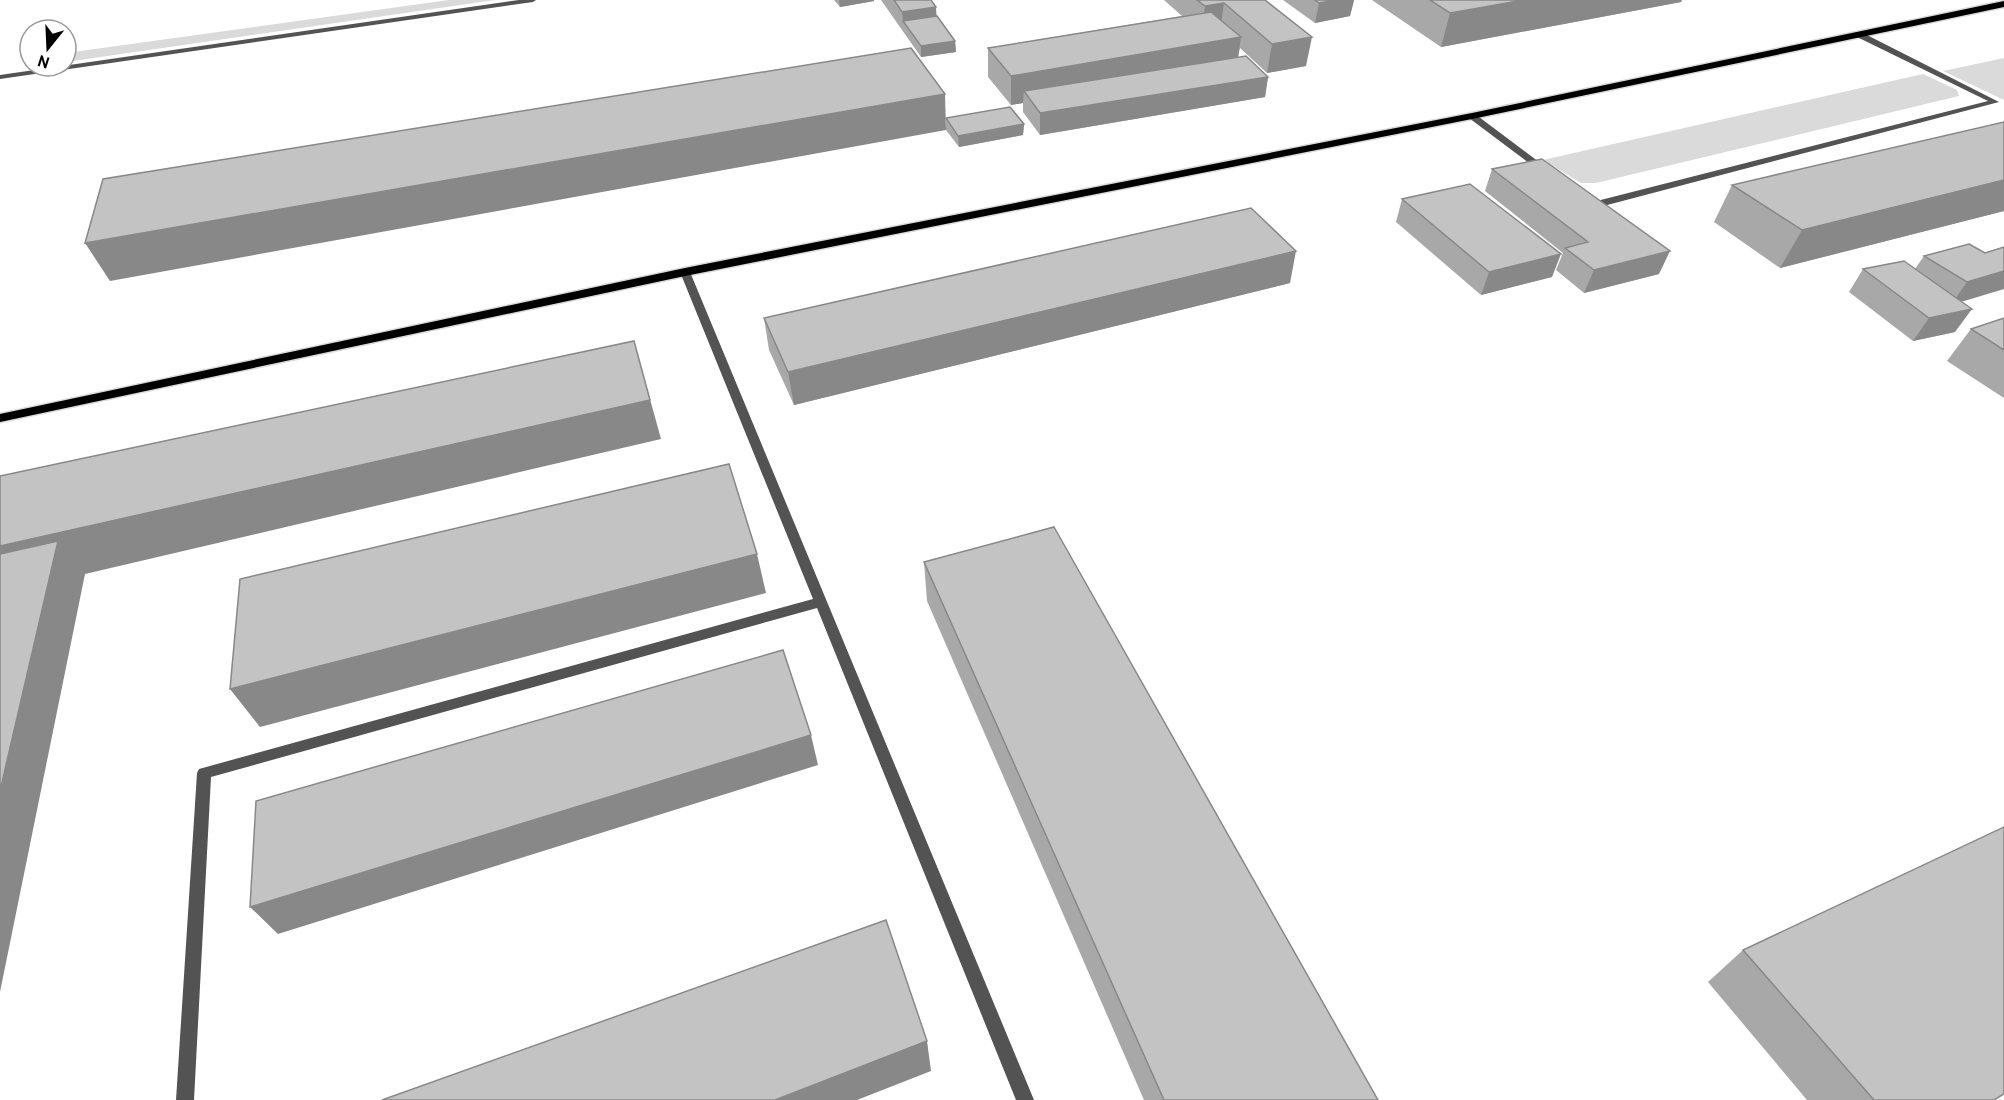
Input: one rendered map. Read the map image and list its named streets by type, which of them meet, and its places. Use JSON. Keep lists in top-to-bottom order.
{
  "north": "bottom"
}
